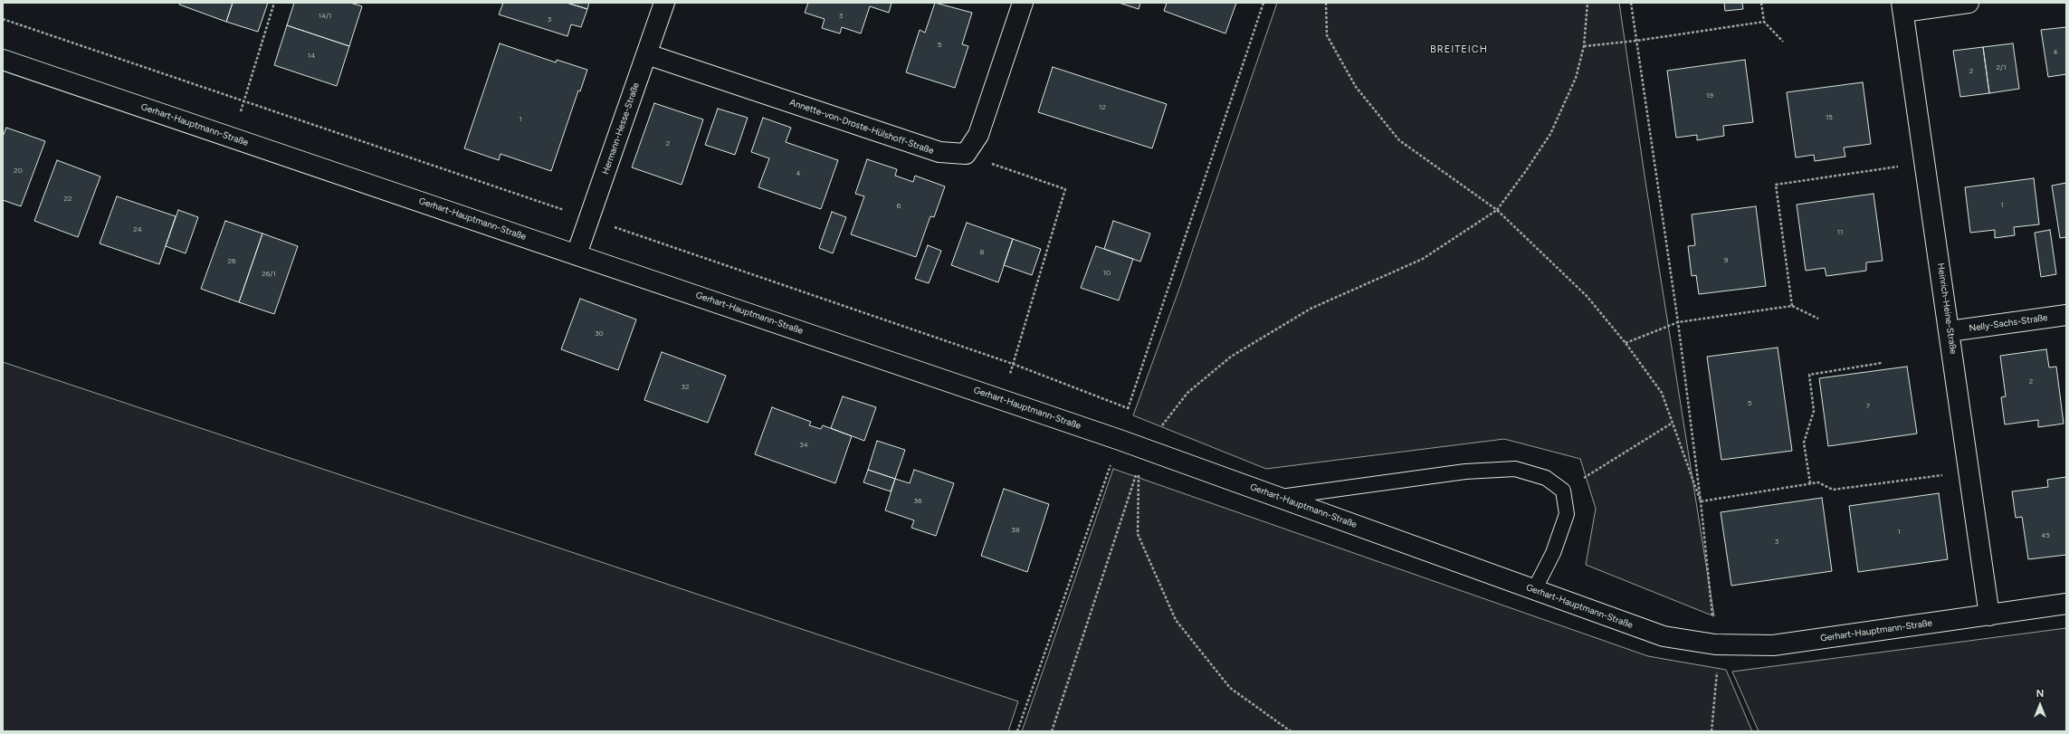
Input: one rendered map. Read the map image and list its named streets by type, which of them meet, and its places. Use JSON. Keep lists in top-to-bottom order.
{
  "streets": {
    "street": [
      "Gerhart-Hauptmann-Straße",
      "Annette-von-Droste-Hülshoff-Straße",
      "Hermann-Hesse-Straße",
      "Heinrich-Heine-Straße",
      "Nelly-Sachs-Straße"
    ]
  },
  "crossings": [
    ["Gerhart-Hauptmann-Straße", "Hermann-Hesse-Straße"],
    ["Gerhart-Hauptmann-Straße", "Heinrich-Heine-Straße"],
    ["Annette-von-Droste-Hülshoff-Straße", "Hermann-Hesse-Straße"],
    ["Heinrich-Heine-Straße", "Nelly-Sachs-Straße"]
  ],
  "districts": ["BREITEICH"],
  "house_numbers": [
    "14/1",
    "3",
    "3",
    "5",
    "4",
    "14",
    "2/1",
    "2",
    "19",
    "12",
    "15",
    "1",
    "2",
    "20",
    "4",
    "22",
    "1",
    "6",
    "24",
    "11",
    "8",
    "9",
    "26",
    "10",
    "26/1",
    "30",
    "2",
    "32",
    "5",
    "7",
    "34",
    "36",
    "38",
    "1",
    "45",
    "3"
  ],
  "north": "top"
}
